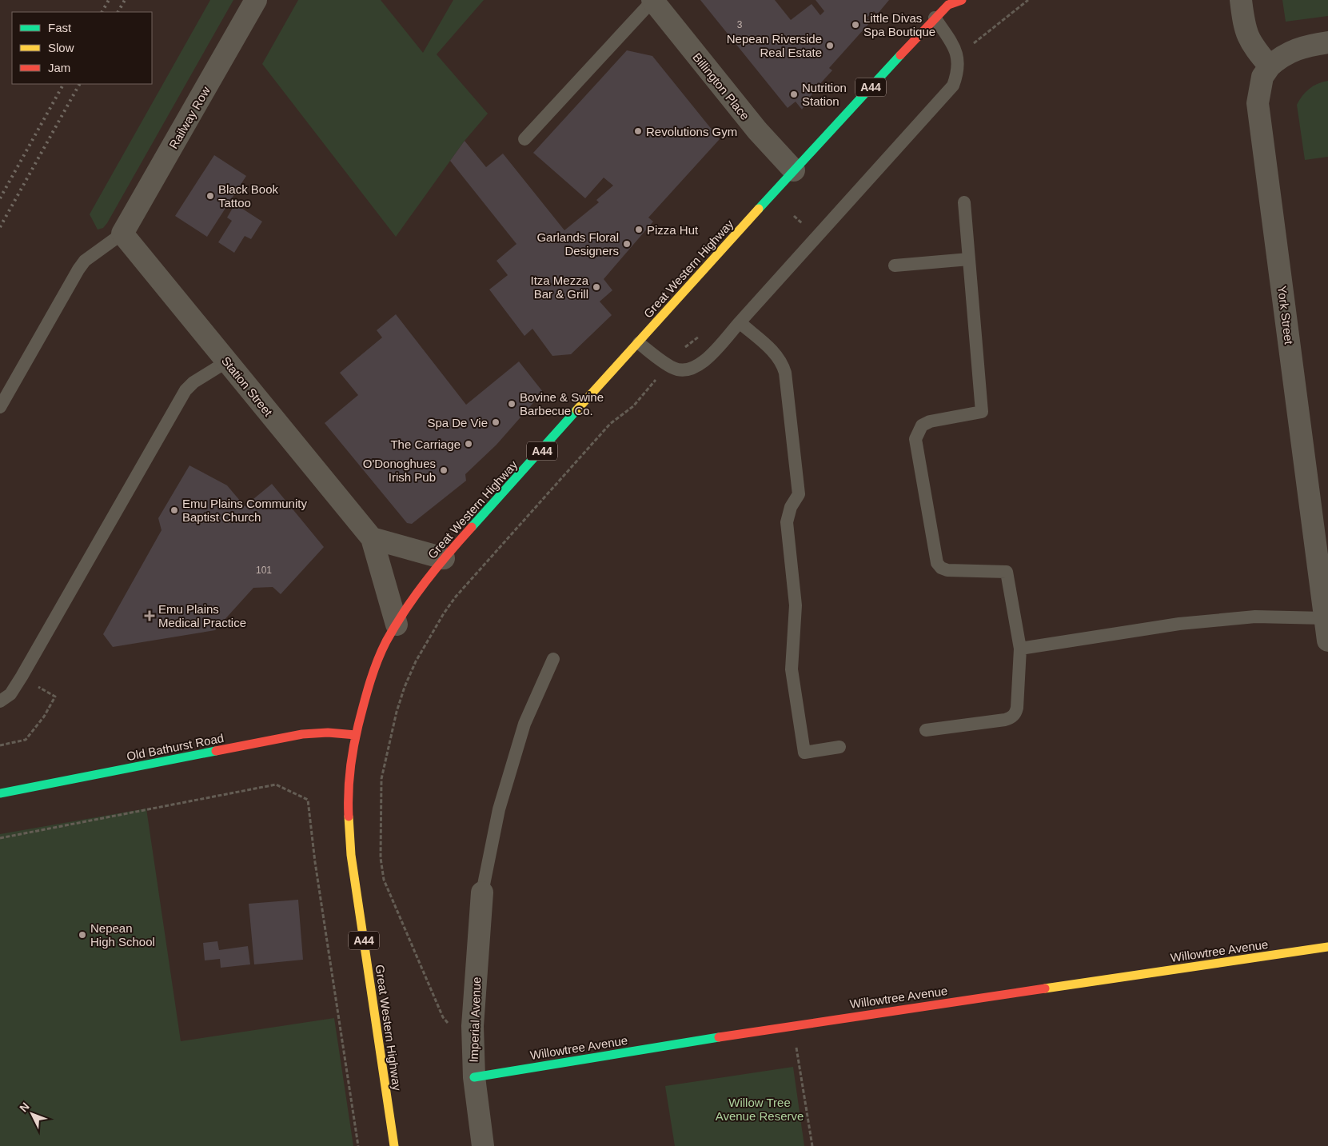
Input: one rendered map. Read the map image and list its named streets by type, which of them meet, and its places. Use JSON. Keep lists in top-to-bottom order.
{
  "streets": {
    "main road": [
      "A44",
      "Great Western Highway",
      "Old Bathurst Road",
      "Willowtree Avenue"
    ],
    "street": [
      "Billington Place",
      "Railway Row",
      "York Street",
      "Station Street",
      "Imperial Avenue"
    ]
  },
  "crossings": [
    ["Billington Place", "Great Western Highway"],
    ["Railway Row", "Station Street"],
    ["Great Western Highway", "Station Street"],
    ["Great Western Highway", "Old Bathurst Road"],
    ["Willowtree Avenue", "Imperial Avenue"]
  ],
  "parks": ["Willow Tree Avenue Reserve"],
  "places": {
    "other": [
      "Little Divas Spa Boutique",
      "Nepean Riverside Real Estate",
      "Nutrition Station",
      "Revolutions Gym",
      "Black Book Tattoo",
      "Pizza Hut",
      "Garlands Floral Designers",
      "Itza Mezza Bar & Grill",
      "Bovine & Swine Barbecue Co.",
      "Spa De Vie",
      "The Carriage",
      "O'Donoghues Irish Pub",
      "Emu Plains Community Baptist Church",
      "Nepean High School"
    ],
    "health": ["Emu Plains Medical Practice"]
  },
  "house_numbers": ["3", "101"],
  "legend": ["Fast", "Slow", "Jam"],
  "north": "top left"
}
